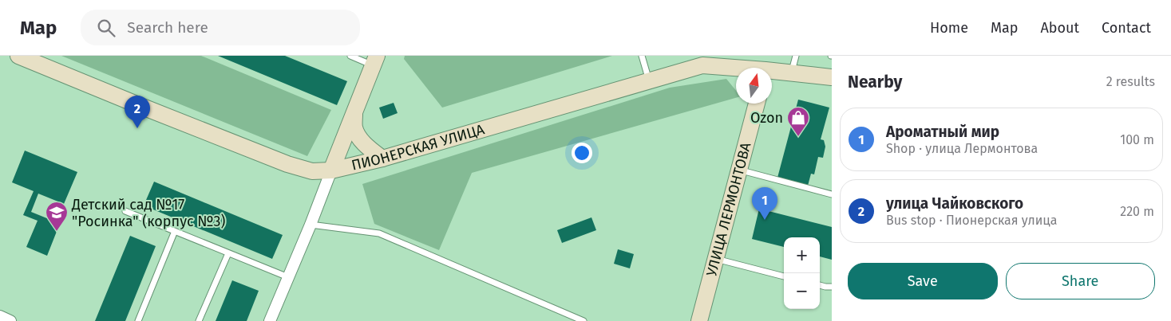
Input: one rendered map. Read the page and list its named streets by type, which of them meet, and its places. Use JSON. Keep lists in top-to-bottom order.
{
  "streets": {
    "main road": ["ПИОНЕРСКАЯ УЛИЦА", "УЛИЦА ЛЕРМОНТОВА"]
  },
  "places": {
    "shop": ["Ozon"],
    "school or university": ["Детский сад №17 \"Росинка\" (корпус №3)"]
  },
  "north": "top",
  "page": {
    "header": "Map",
    "search": "Search here",
    "nav": [
      "Home",
      "Map",
      "About",
      "Contact"
    ],
    "heading": ["Nearby", "2 results"],
    "pins": ["2", "1"],
    "list": [
      {
        "mark": "1",
        "name": "Ароматный мир",
        "note": "Shop · улица Лермонтова",
        "value": "100 m"
      },
      {
        "mark": "2",
        "name": "улица Чайковского",
        "note": "Bus stop · Пионерская улица",
        "value": "220 m"
      }
    ],
    "map_buttons": ["+", "−"],
    "buttons": ["Save", "Share"]
  }
}
